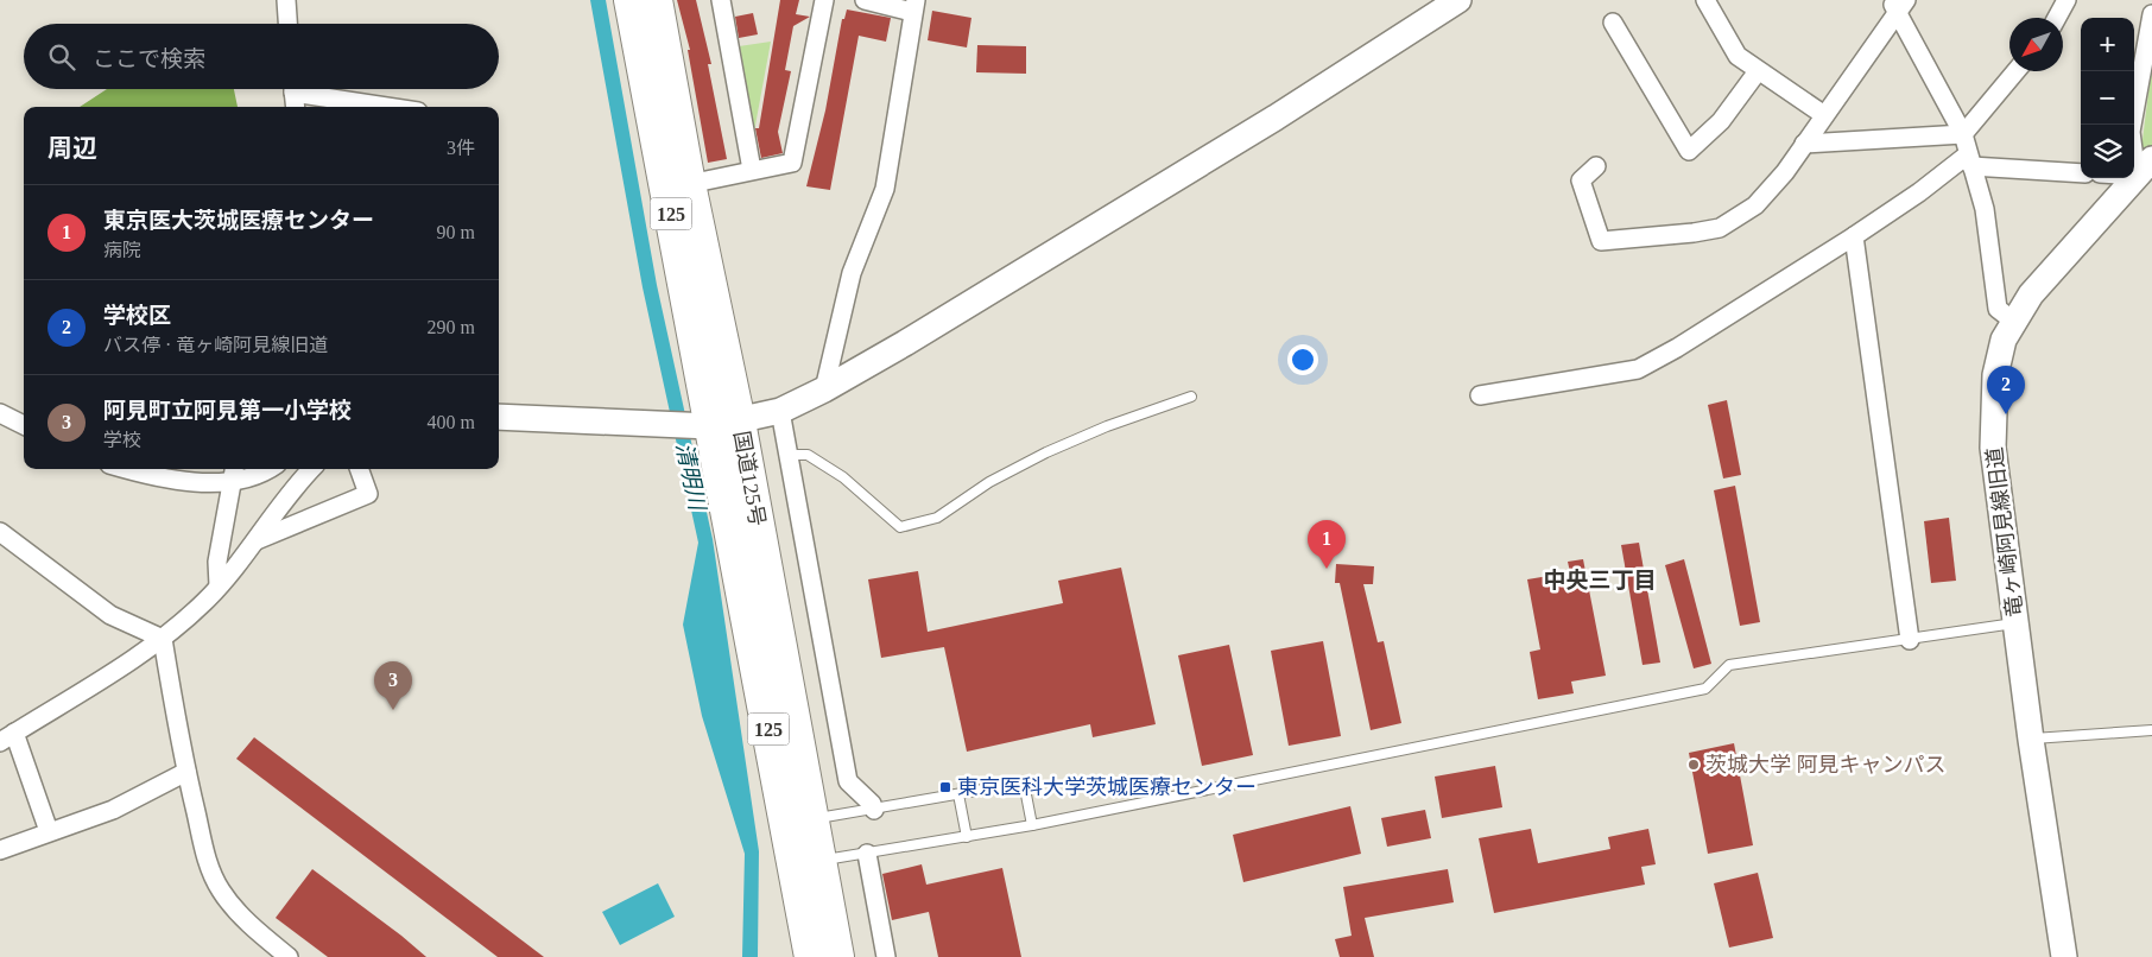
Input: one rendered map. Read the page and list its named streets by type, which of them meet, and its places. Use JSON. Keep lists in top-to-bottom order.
{
  "streets": {
    "highway": ["125", "国道125号"],
    "street": ["竜ヶ崎阿見線旧道"]
  },
  "districts": ["中央三丁目"],
  "water": ["清明川"],
  "places": {
    "other": ["茨城大学 阿見キャンパス"],
    "transit": ["東京医科大学茨城医療センター"]
  },
  "north": "bottom left",
  "page": {
    "map_buttons": ["+", "−"],
    "search": "ここで検索",
    "heading": ["周辺", "3件"],
    "list": [
      {
        "mark": "1",
        "name": "東京医大茨城医療センター",
        "note": "病院",
        "value": "90 m"
      },
      {
        "mark": "2",
        "name": "学校区",
        "note": "バス停 · 竜ヶ崎阿見線旧道",
        "value": "290 m"
      },
      {
        "mark": "3",
        "name": "阿見町立阿見第一小学校",
        "note": "学校",
        "value": "400 m"
      }
    ],
    "pins": ["2", "1", "3"]
  }
}
